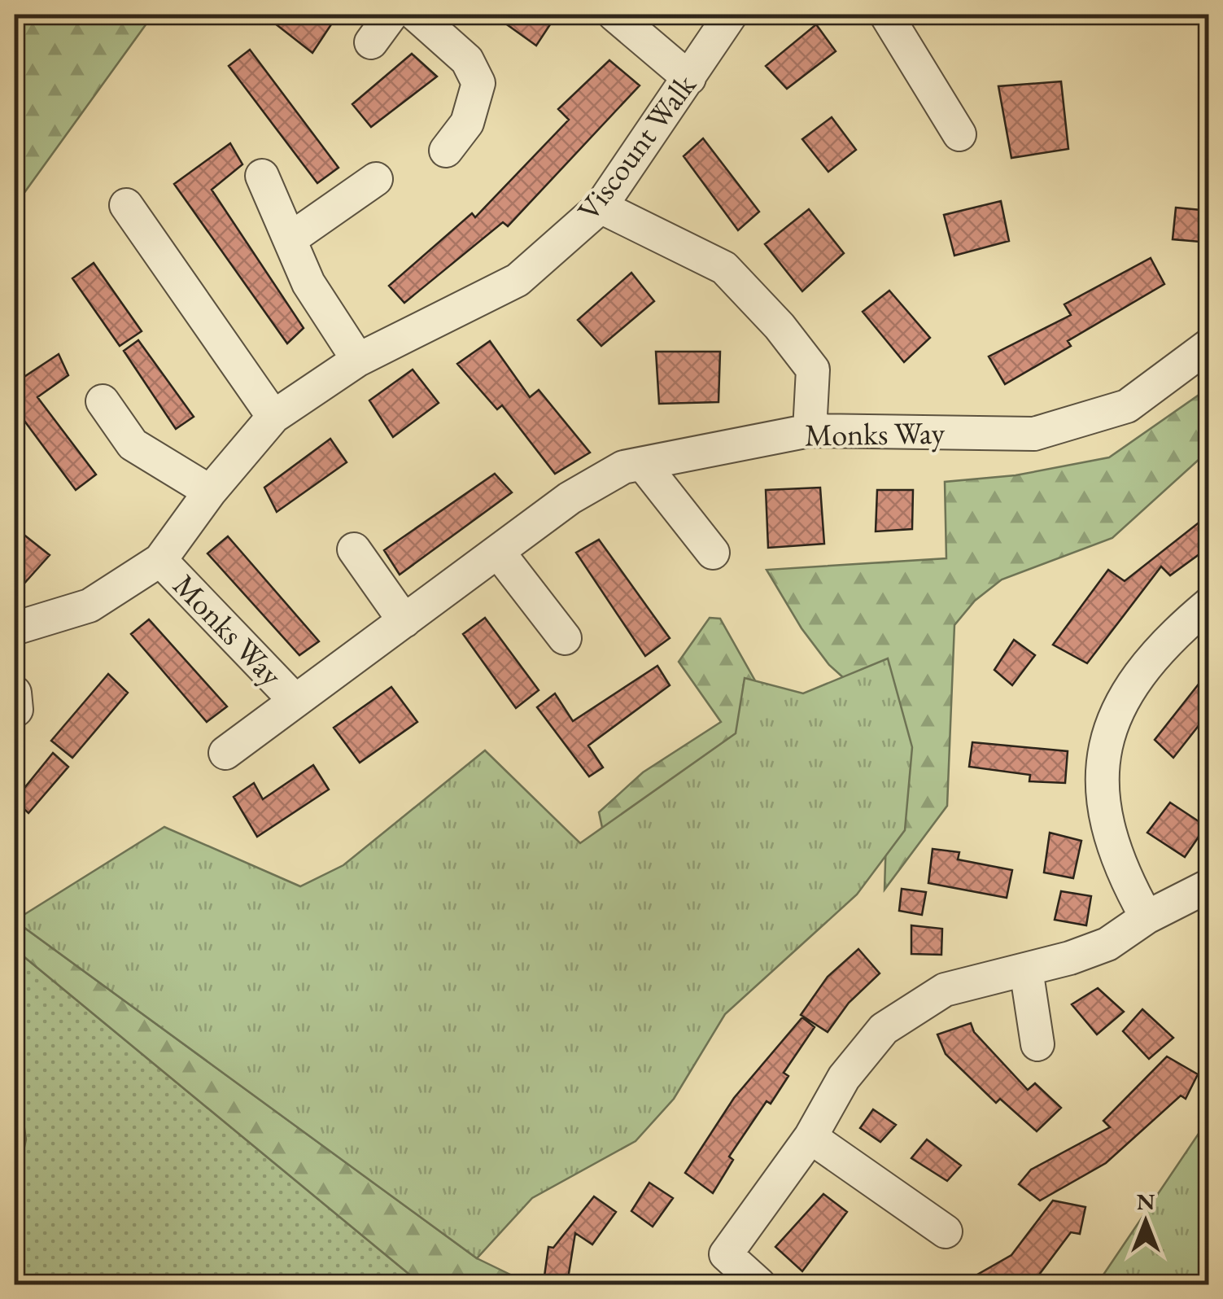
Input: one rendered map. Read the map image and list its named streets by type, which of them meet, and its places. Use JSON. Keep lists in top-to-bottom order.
{
  "streets": {
    "street": ["Viscount Walk", "Monks Way"]
  },
  "crossings": [
    ["Viscount Walk", "Monks Way"]
  ],
  "north": "top"
}
